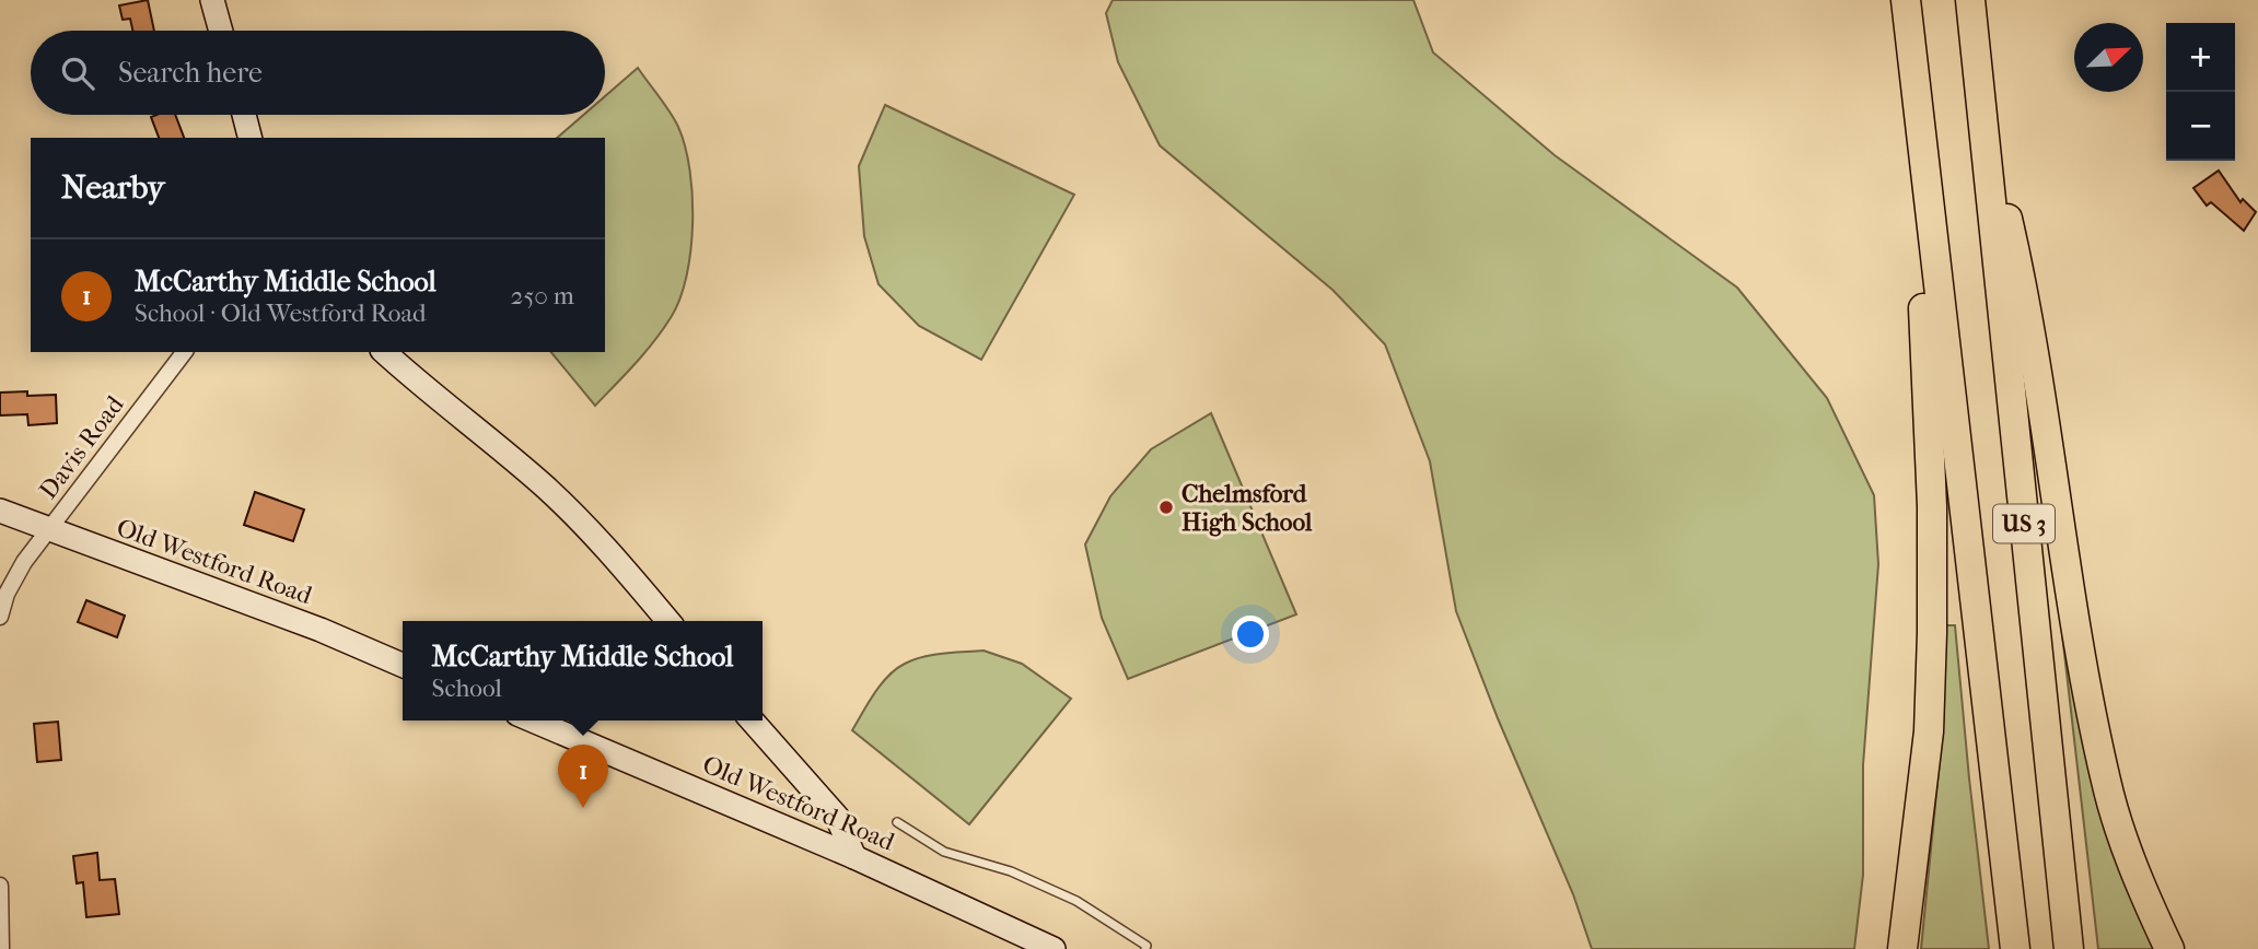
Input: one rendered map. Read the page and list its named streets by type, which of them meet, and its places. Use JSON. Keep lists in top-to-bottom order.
{
  "streets": {
    "highway": ["US 3"],
    "main road": ["Old Westford Road"],
    "street": ["Davis Road"]
  },
  "crossings": [
    ["Davis Road", "Old Westford Road"]
  ],
  "places": ["Chelmsford High School"],
  "north": "top right",
  "page": {
    "map_buttons": ["+", "−"],
    "search": "Search here",
    "heading": "Nearby",
    "list": [
      {
        "mark": "1",
        "name": "McCarthy Middle School",
        "note": "School · Old Westford Road",
        "value": "250 m"
      }
    ],
    "popup": ["McCarthy Middle School", "School"],
    "pins": "1"
  }
}
